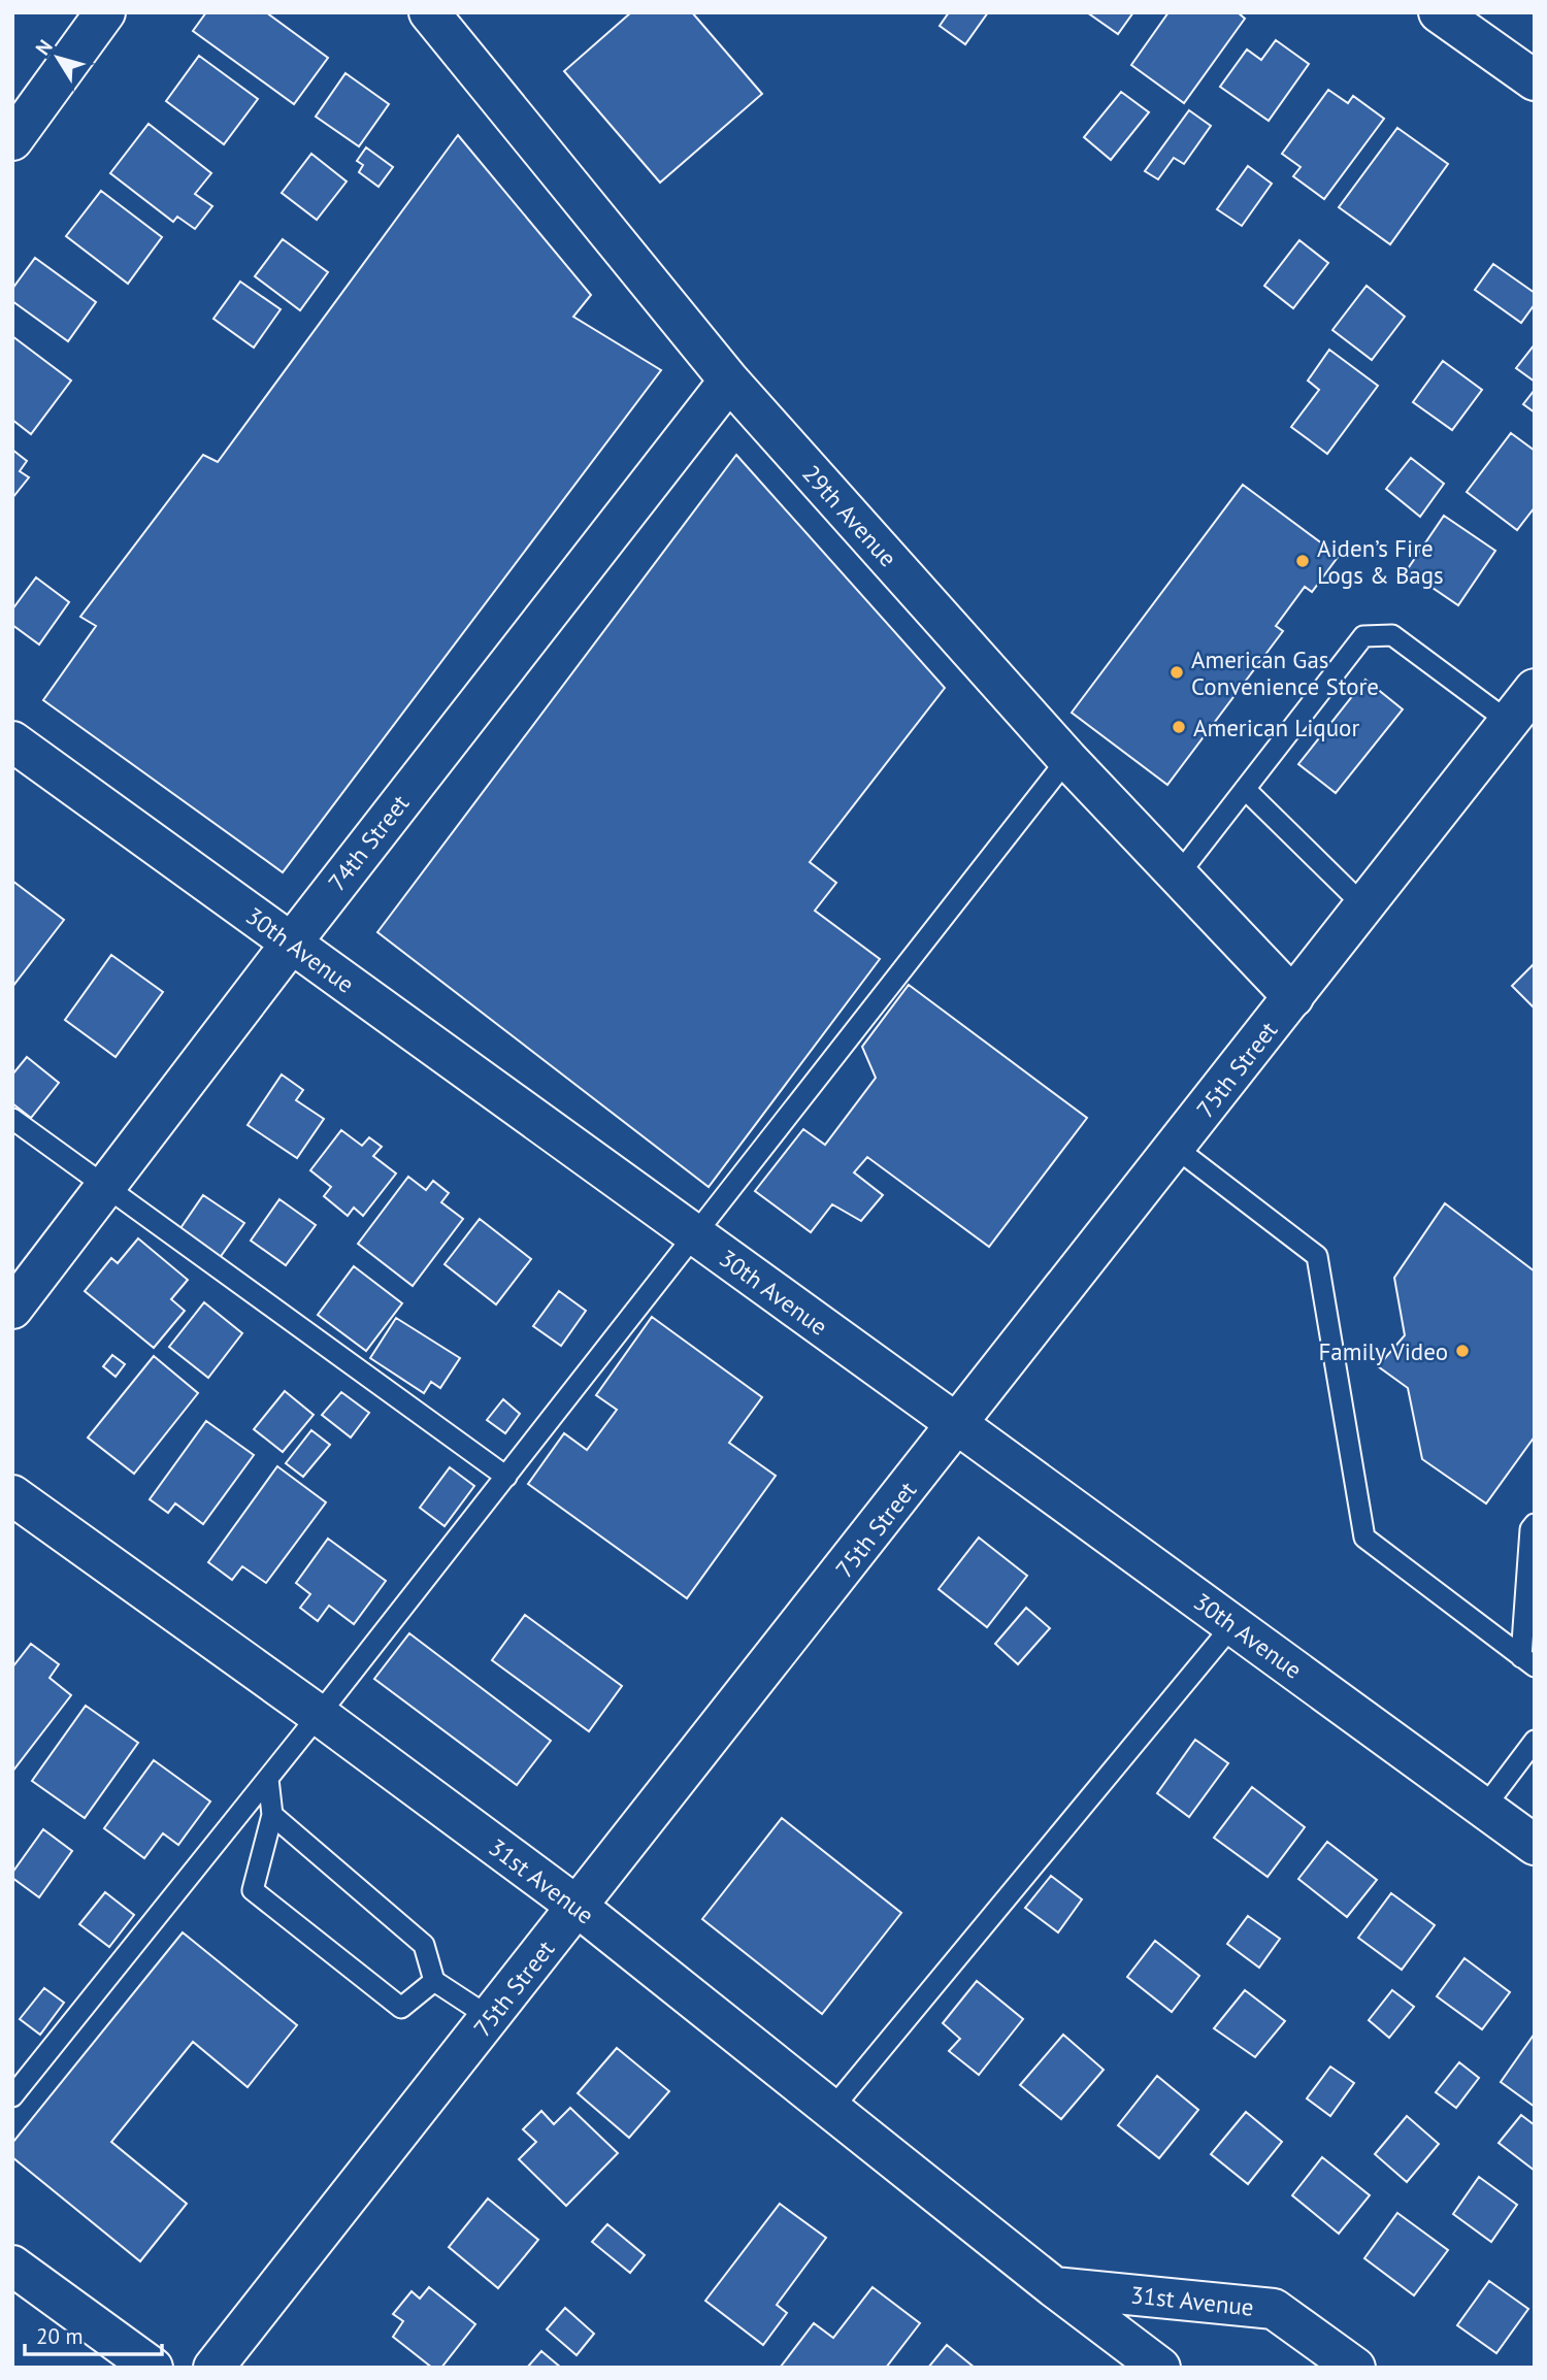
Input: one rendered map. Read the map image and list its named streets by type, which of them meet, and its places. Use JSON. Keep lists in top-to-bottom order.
{
  "streets": {
    "street": [
      "29th Avenue",
      "74th Street",
      "30th Avenue",
      "75th Street",
      "31st Avenue"
    ]
  },
  "crossings": [
    ["29th Avenue", "74th Street"],
    ["29th Avenue", "75th Street"],
    ["74th Street", "30th Avenue"],
    ["30th Avenue", "75th Street"],
    ["75th Street", "31st Avenue"]
  ],
  "places": [
    "Aiden’s Fire Logs & Bags",
    "American Gas Convenience Store",
    "American Liquor",
    "Family Video"
  ],
  "scale_bar": "20 m",
  "north": "top left"
}
